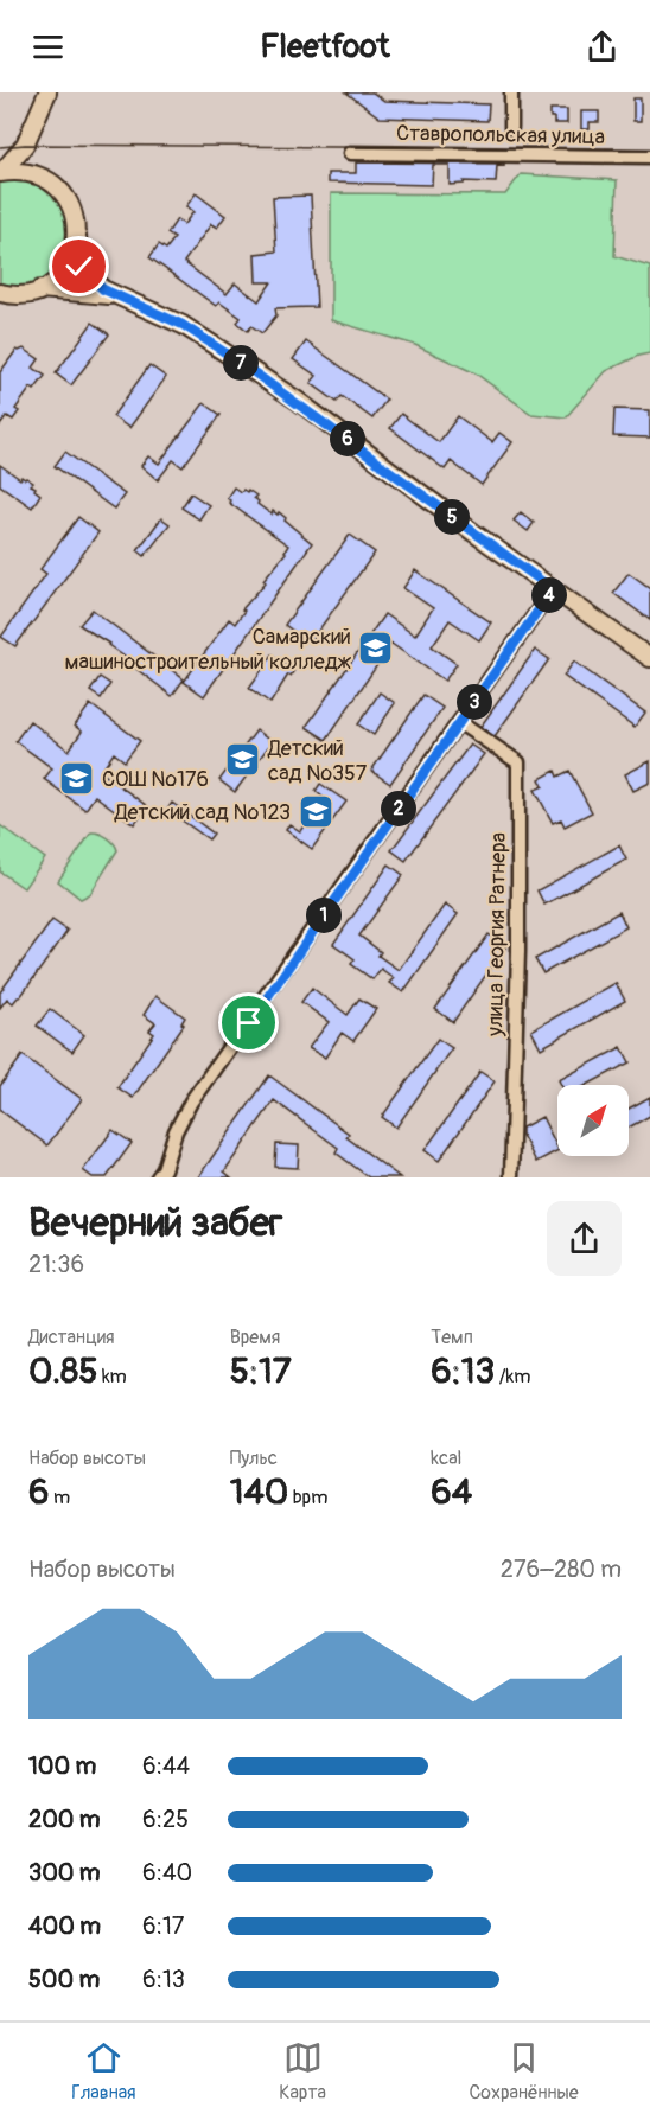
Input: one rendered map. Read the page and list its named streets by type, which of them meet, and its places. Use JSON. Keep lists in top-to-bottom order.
{
  "streets": {
    "street": ["Ставропольская улица", "улица Георгия Ратнера"]
  },
  "places": {
    "school or university": [
      "Самарский машиностроительный колледж",
      "Детский сад №357",
      "СОШ №176",
      "Детский сад №123"
    ]
  },
  "north": "top right",
  "page": {
    "header": "Fleetfoot",
    "pins": [
      "7",
      "6",
      "5",
      "4",
      "3",
      "2",
      "1"
    ],
    "heading": ["Вечерний забег", "21:36"],
    "stats": [
      ["Дистанция", "0.85 km"],
      ["Время", "5:17"],
      ["Темп", "6:13 /km"],
      ["Набор высоты", "6 m"],
      ["Пульс", "140 bpm"],
      ["kcal", "64"]
    ],
    "chart": ["Набор высоты", "276–280 m"],
    "list": [
      {
        "name": "100 m",
        "note": "6:44"
      },
      {
        "name": "200 m",
        "note": "6:25"
      },
      {
        "name": "300 m",
        "note": "6:40"
      },
      {
        "name": "400 m",
        "note": "6:17"
      },
      {
        "name": "500 m",
        "note": "6:13"
      }
    ],
    "tabs": ["Главная", "Карта", "Сохранённые"]
  }
}
